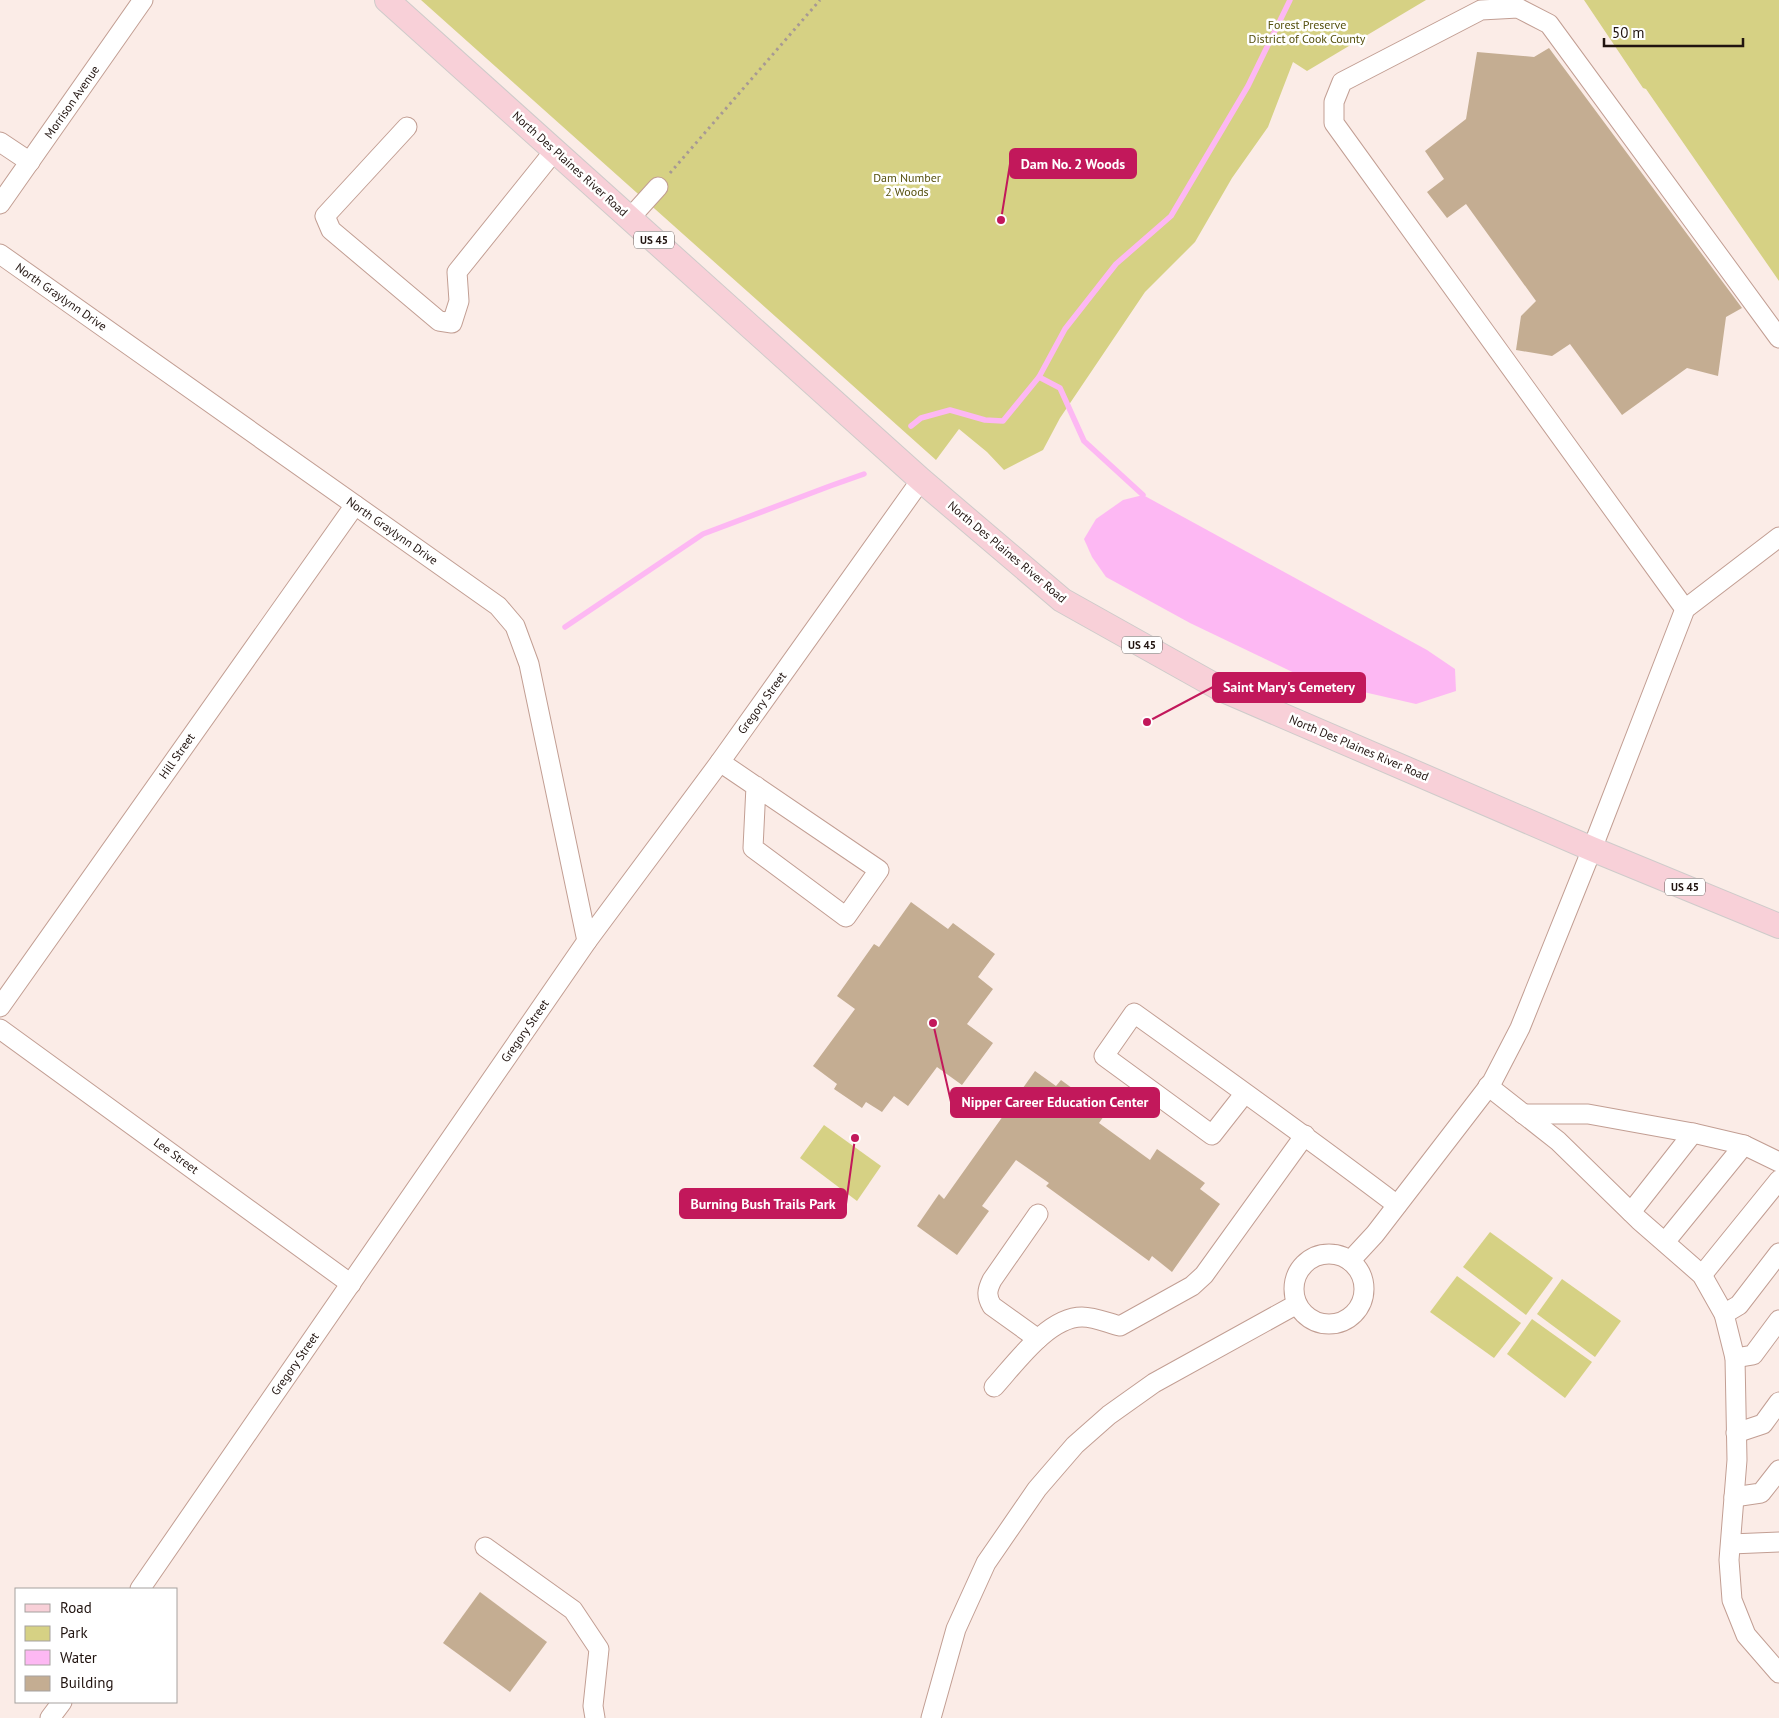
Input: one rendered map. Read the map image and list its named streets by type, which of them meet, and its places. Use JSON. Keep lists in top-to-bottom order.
{
  "streets": {
    "main road": ["North Des Plaines River Road", "US 45"],
    "street": [
      "Morrison Avenue",
      "North Graylynn Drive",
      "Gregory Street",
      "Hill Street",
      "Lee Street"
    ]
  },
  "crossings": [
    ["North Des Plaines River Road", "Gregory Street"],
    ["North Graylynn Drive", "Gregory Street"],
    ["North Graylynn Drive", "Hill Street"],
    ["Gregory Street", "Lee Street"]
  ],
  "parks": ["Forest Preserve District of Cook County", "Dam Number 2 Woods"],
  "places": [
    "Dam No. 2 Woods",
    "Saint Mary's Cemetery",
    "Nipper Career Education Center",
    "Burning Bush Trails Park"
  ],
  "legend": [
    "Road",
    "Park",
    "Water",
    "Building"
  ],
  "scale_bar": "50 m"
}
